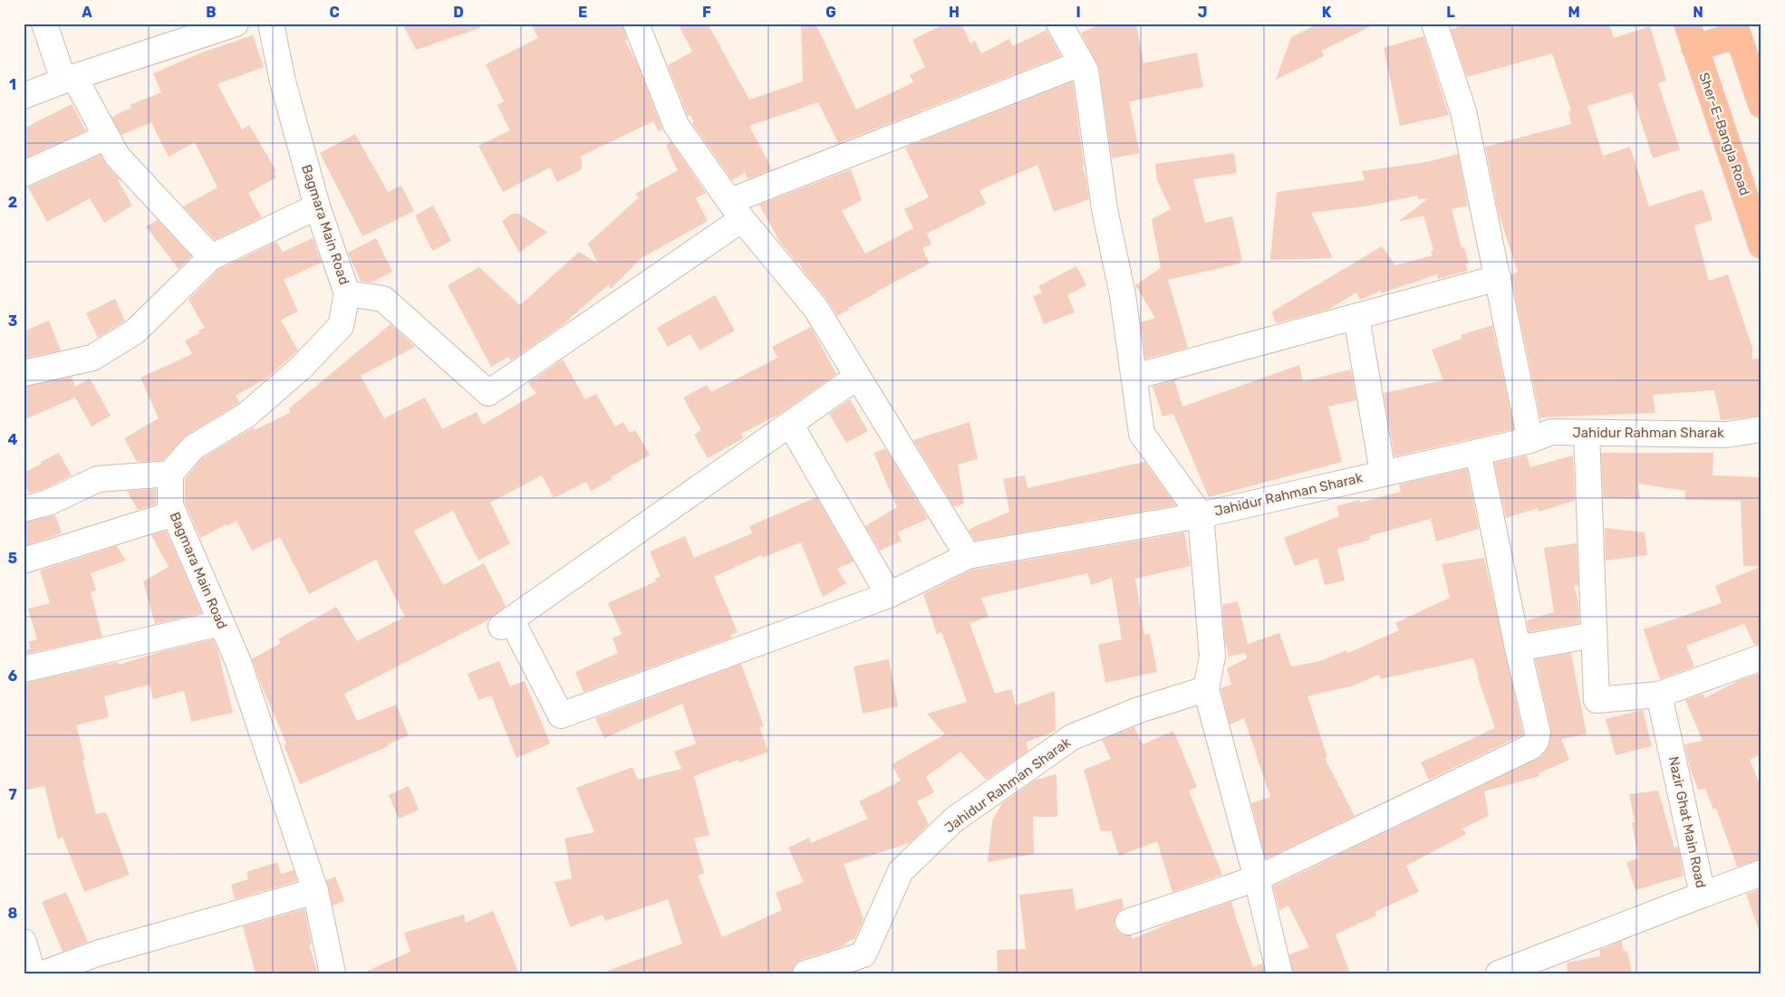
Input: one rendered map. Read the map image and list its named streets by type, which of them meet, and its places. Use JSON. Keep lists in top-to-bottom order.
{
  "streets": {
    "highway": ["Sher-E-Bangla Road"],
    "street": ["Bagmara Main Road", "Jahidur Rahman Sharak", "Nazir Ghat Main Road"]
  },
  "grid": {
    "columns": [
      "A",
      "B",
      "C",
      "D",
      "E",
      "F",
      "G",
      "H",
      "I",
      "J",
      "K",
      "L",
      "M",
      "N"
    ],
    "rows": [
      "1",
      "2",
      "3",
      "4",
      "5",
      "6",
      "7",
      "8"
    ]
  }
}
